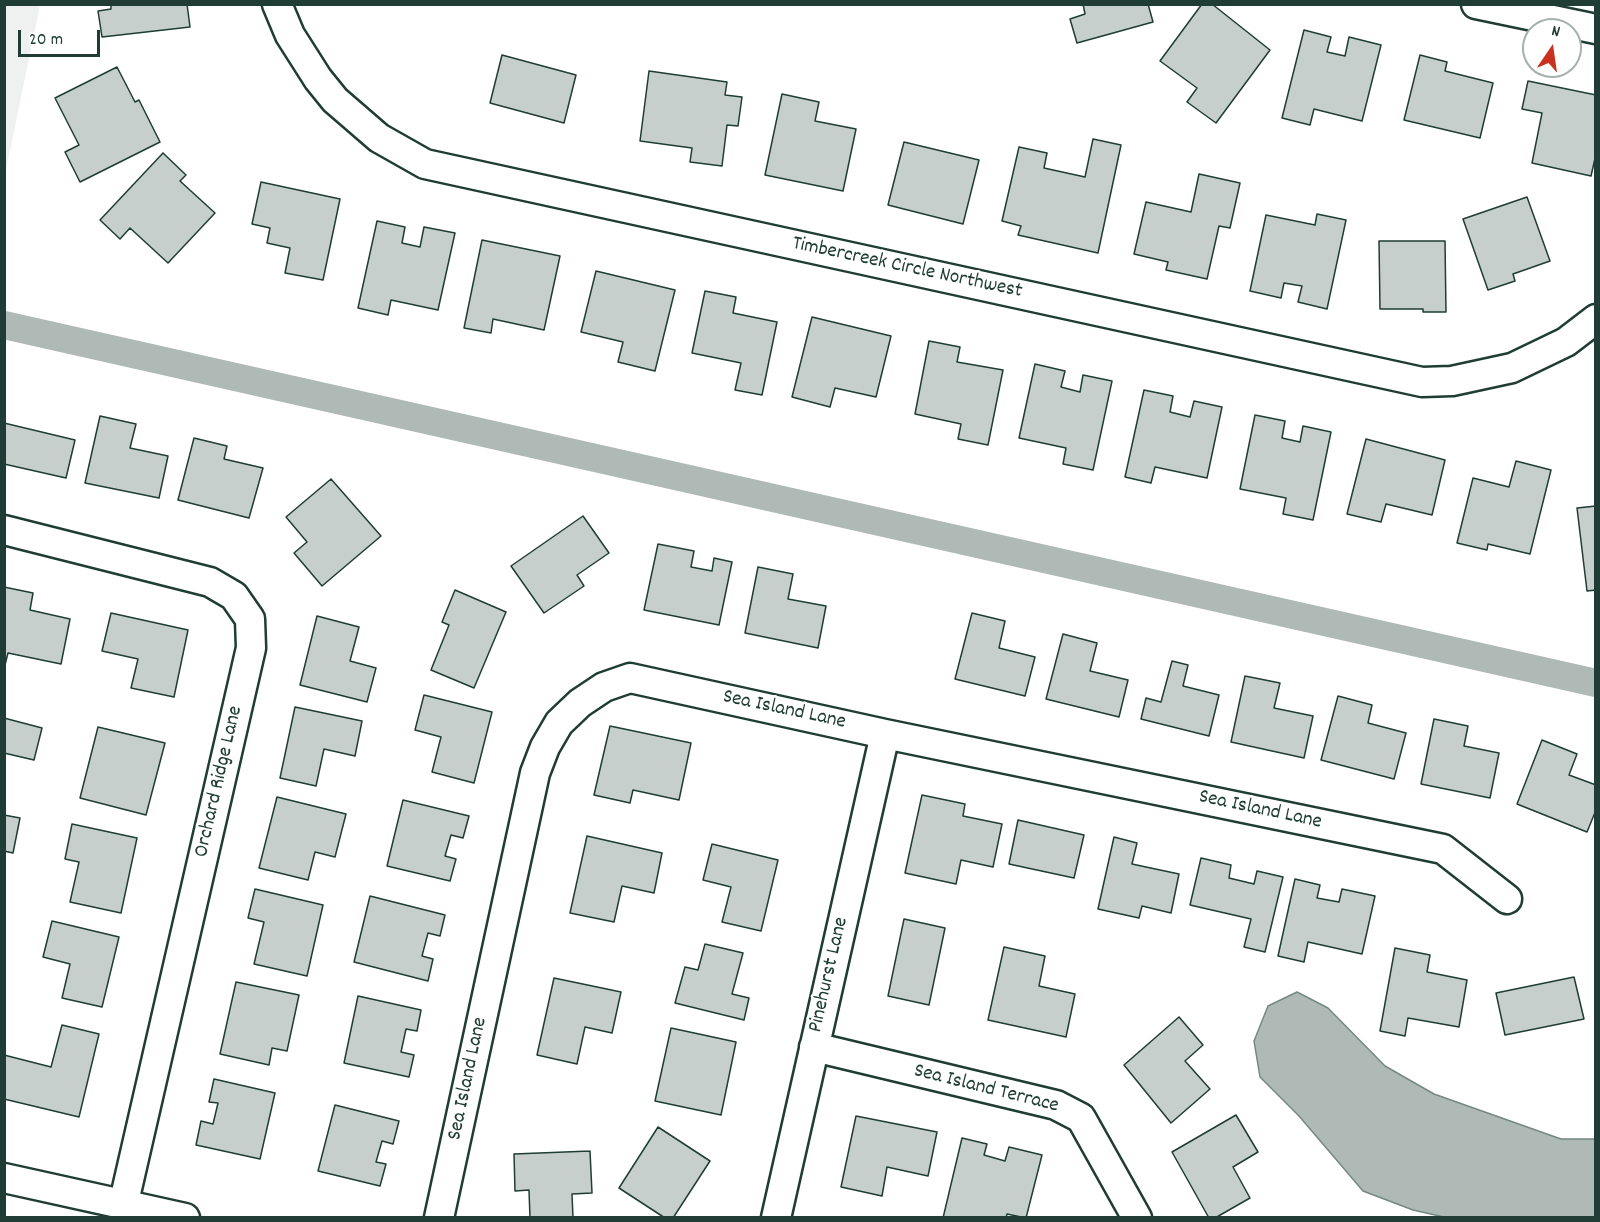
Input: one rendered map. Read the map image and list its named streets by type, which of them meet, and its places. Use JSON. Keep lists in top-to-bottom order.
{
  "streets": {
    "street": [
      "Timbercreek Circle Northwest",
      "Sea Island Lane",
      "Orchard Ridge Lane",
      "Pinehurst Lane",
      "Sea Island Terrace"
    ]
  },
  "crossings": [
    ["Sea Island Lane", "Pinehurst Lane"],
    ["Pinehurst Lane", "Sea Island Terrace"]
  ],
  "scale_bar": "20 m",
  "north": "top"
}
